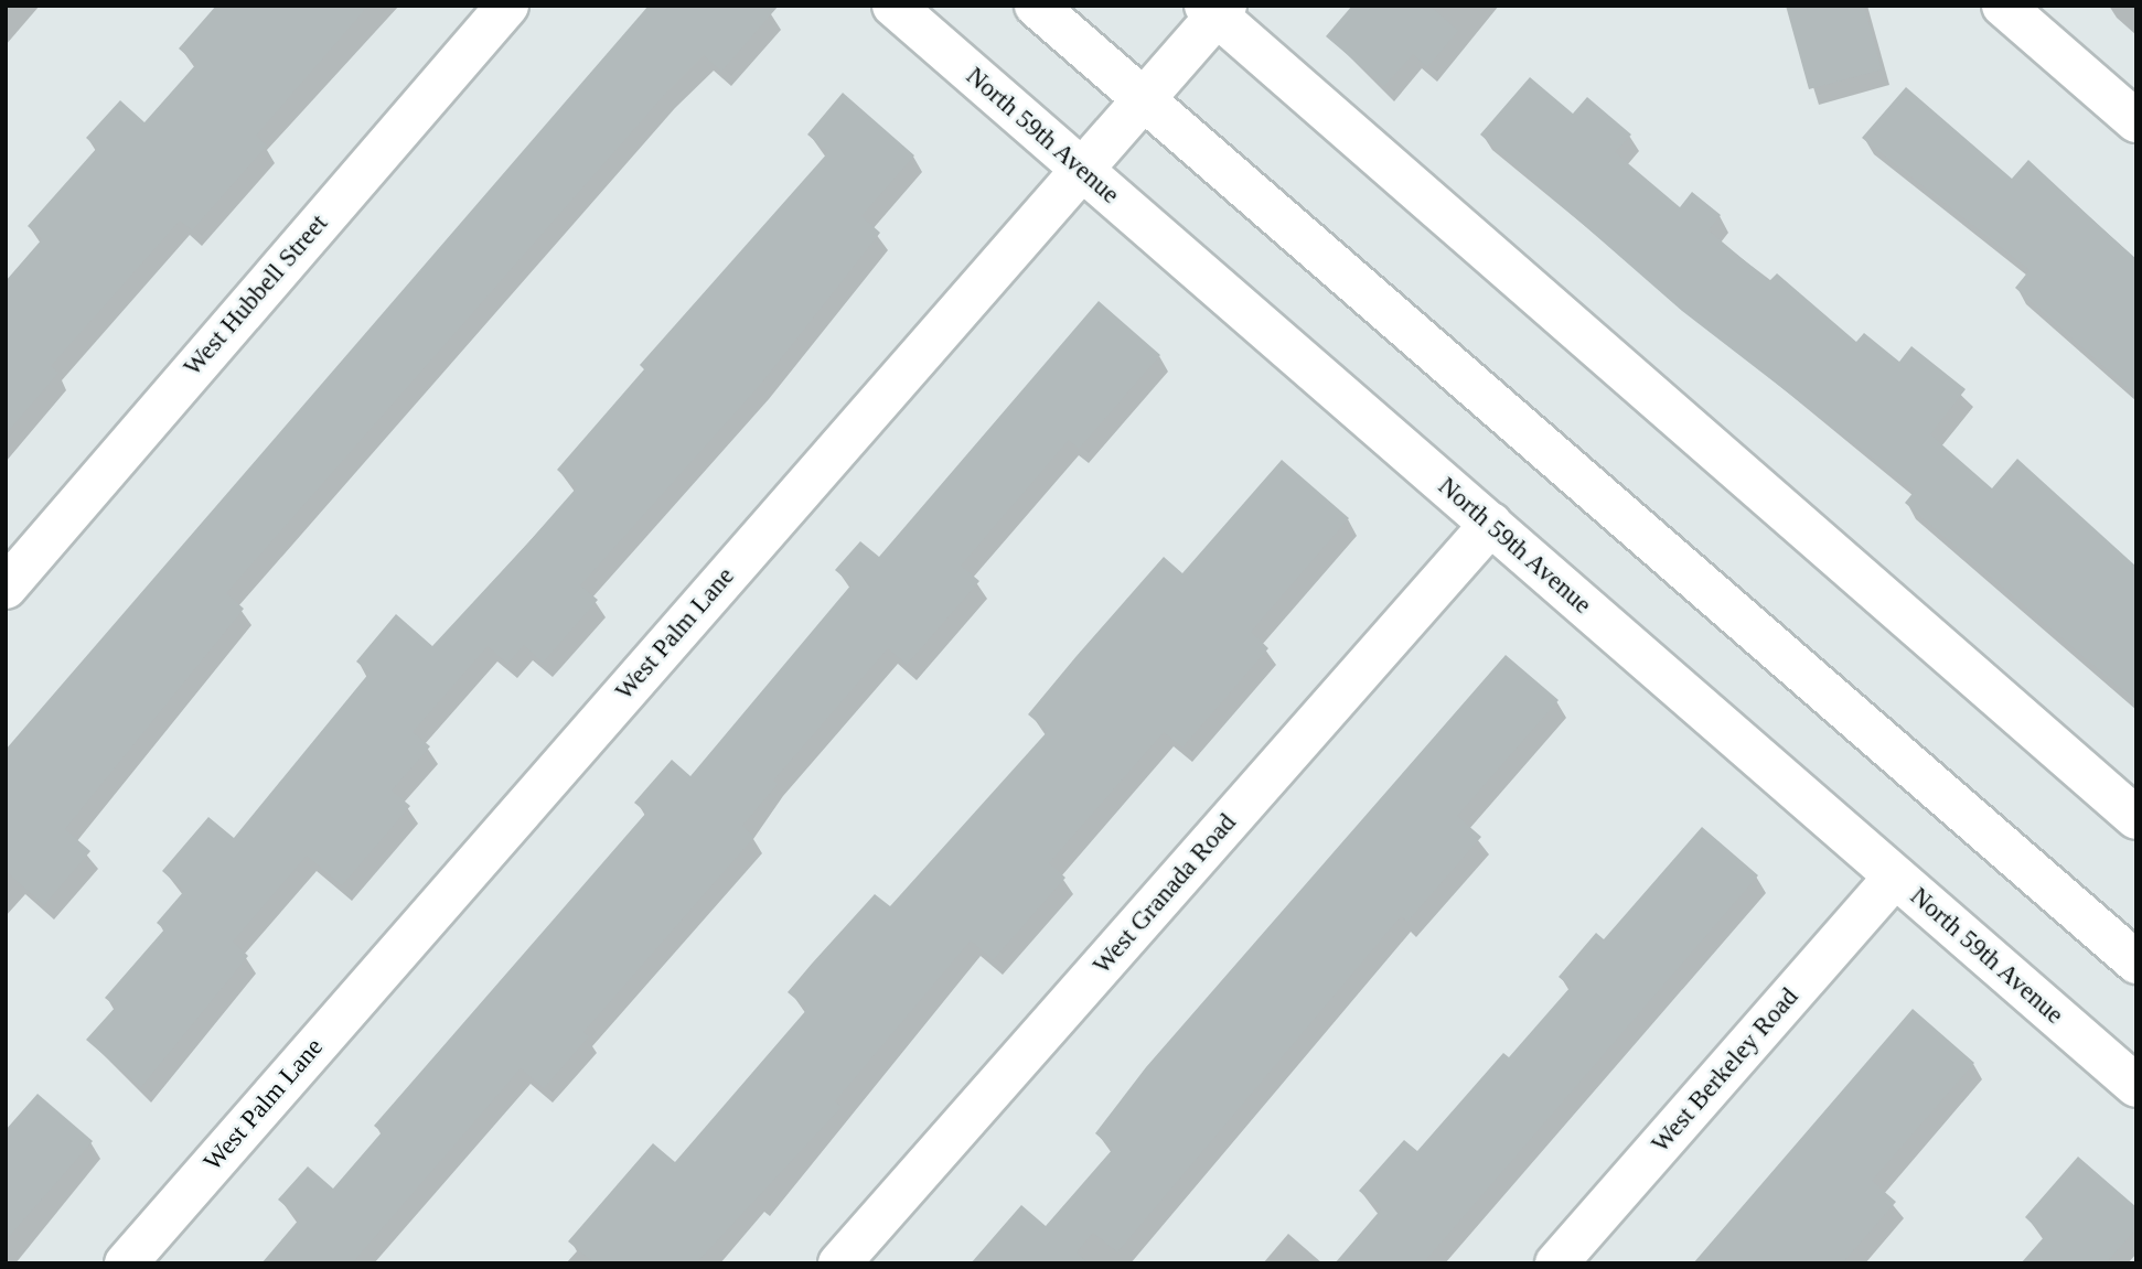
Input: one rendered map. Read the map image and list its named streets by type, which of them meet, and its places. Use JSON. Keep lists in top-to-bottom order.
{
  "streets": {
    "street": [
      "North 59th Avenue",
      "West Hubbell Street",
      "West Palm Lane",
      "West Granada Road",
      "West Berkeley Road"
    ]
  },
  "crossings": [
    ["North 59th Avenue", "West Palm Lane"],
    ["North 59th Avenue", "West Granada Road"],
    ["North 59th Avenue", "West Berkeley Road"]
  ]
}
